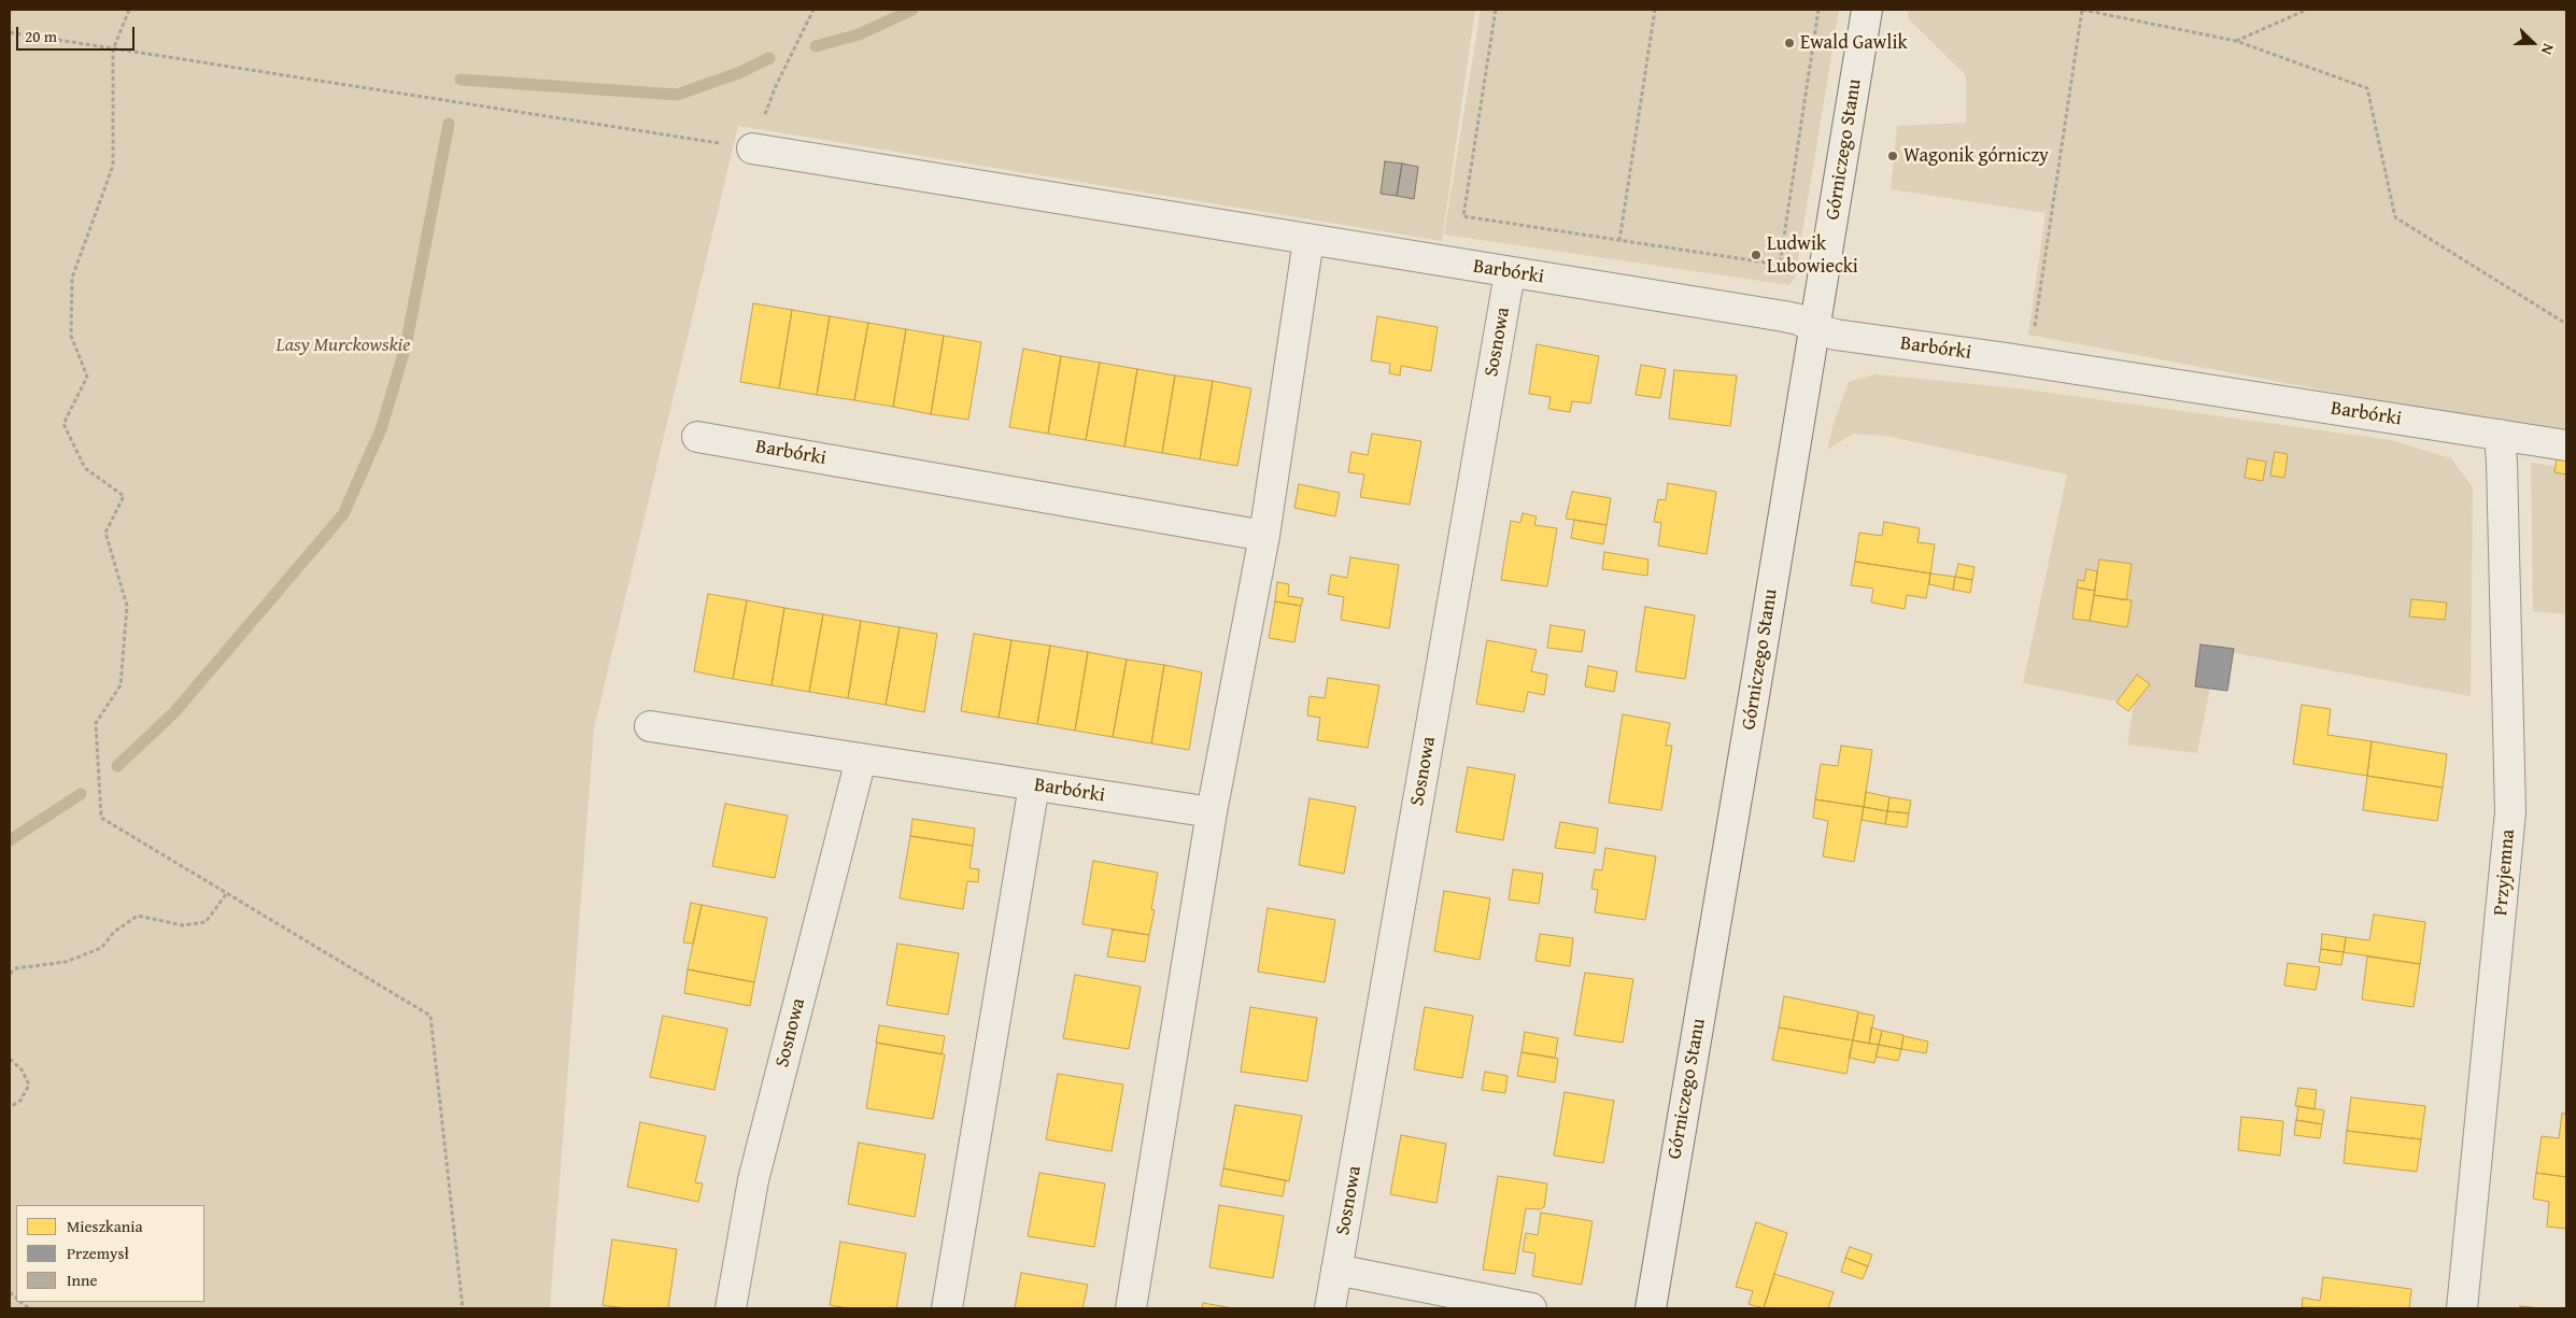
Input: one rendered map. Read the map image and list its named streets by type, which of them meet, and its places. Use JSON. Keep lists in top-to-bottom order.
{
  "streets": {
    "street": [
      "Górniczego Stanu",
      "Barbórki",
      "Sosnowa",
      "Przyjemna"
    ]
  },
  "crossings": [
    ["Górniczego Stanu", "Barbórki"],
    ["Barbórki", "Sosnowa"],
    ["Barbórki", "Przyjemna"]
  ],
  "parks": ["Lasy Murckowskie"],
  "places": ["Ewald Gawlik", "Wagonik górniczy", "Ludwik Lubowiecki"],
  "legend": ["Mieszkania", "Przemysł", "Inne"],
  "scale_bar": "20 m",
  "north": "right"
}
